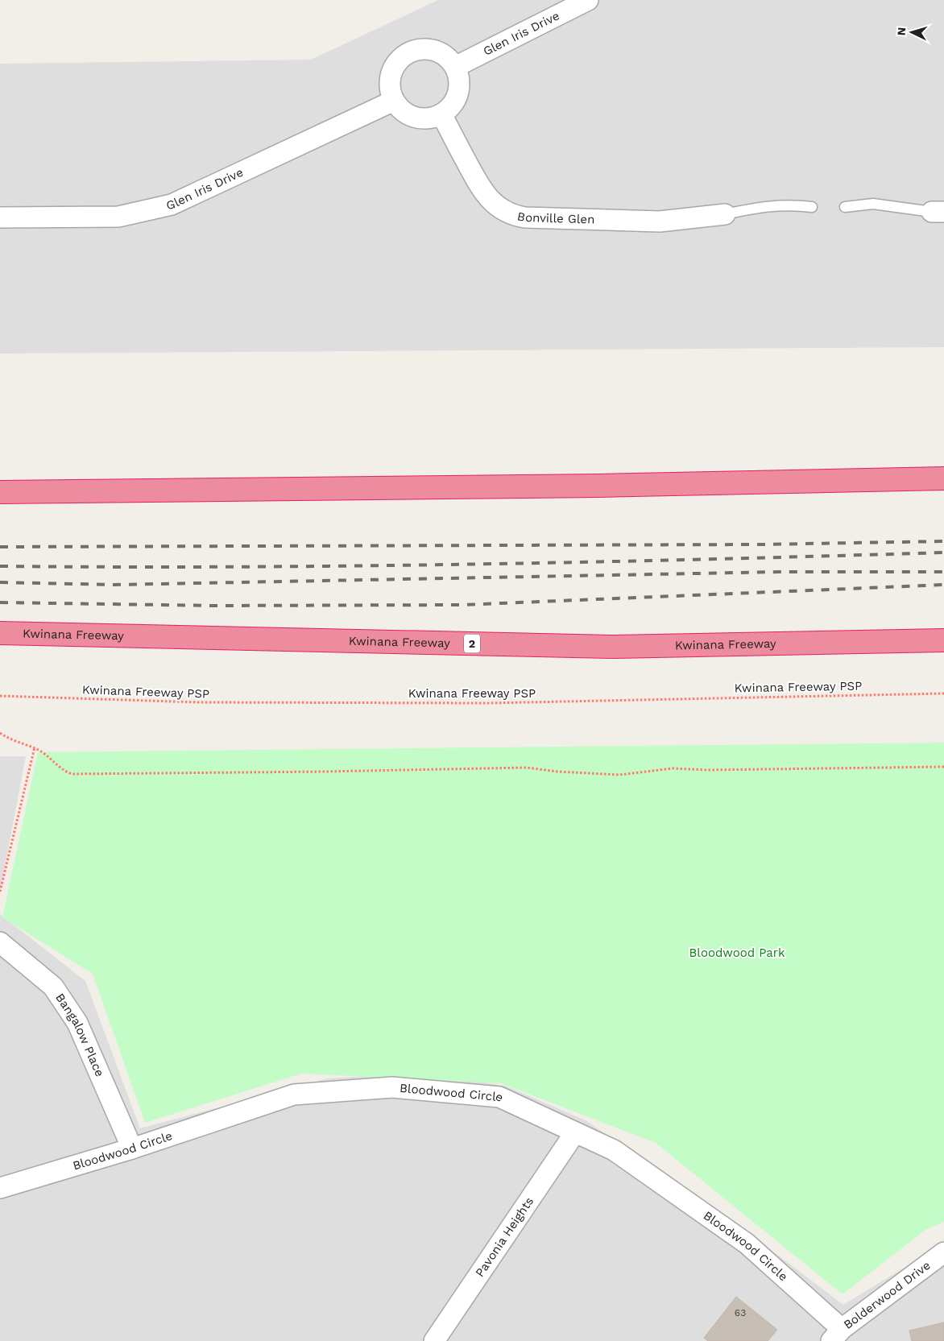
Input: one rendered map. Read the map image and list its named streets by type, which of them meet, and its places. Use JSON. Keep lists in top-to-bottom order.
{
  "streets": {
    "highway": ["Kwinana Freeway", "2"],
    "street": [
      "Glen Iris Drive",
      "Bonville Glen",
      "Bangalow Place",
      "Bloodwood Circle",
      "Pavonia Heights",
      "Bolderwood Drive"
    ],
    "path": ["Kwinana Freeway PSP"]
  },
  "crossings": [
    ["Glen Iris Drive", "Bonville Glen"],
    ["Bangalow Place", "Bloodwood Circle"],
    ["Bloodwood Circle", "Pavonia Heights"],
    ["Bloodwood Circle", "Bolderwood Drive"]
  ],
  "parks": ["Bloodwood Park"],
  "house_numbers": ["63"],
  "north": "left"
}
